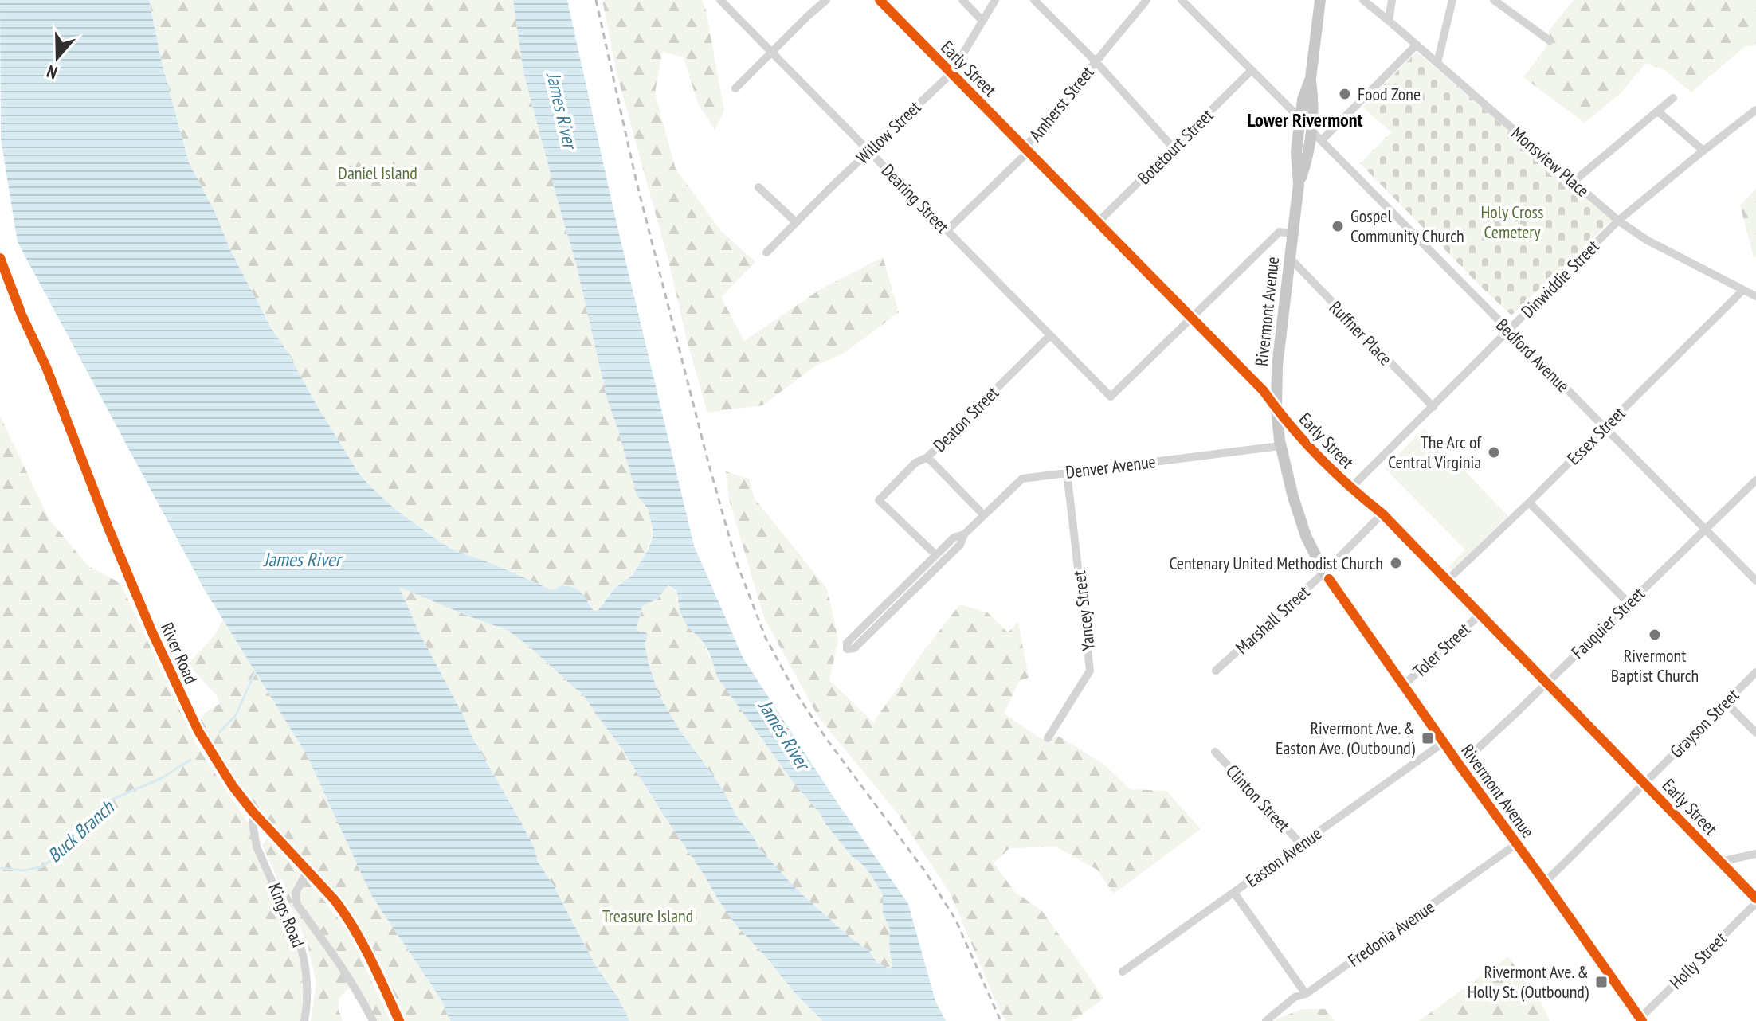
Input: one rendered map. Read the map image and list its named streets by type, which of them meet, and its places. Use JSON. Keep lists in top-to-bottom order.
{
  "streets": {
    "main road": ["Rivermont Avenue"],
    "street": [
      "Early Street",
      "Amherst Street",
      "Willow Street",
      "Botetourt Street",
      "Monsview Place",
      "Dearing Street",
      "Dinwiddie Street",
      "Ruffner Place",
      "Bedford Avenue",
      "Deaton Street",
      "Essex Street",
      "Denver Avenue",
      "Yancey Street",
      "Marshall Street",
      "Fauquier Street",
      "Toler Street",
      "River Road",
      "Grayson Street",
      "Clinton Street",
      "Easton Avenue",
      "Kings Road",
      "Fredonia Avenue",
      "Holly Street"
    ]
  },
  "crossings": [
    ["Early Street", "Amherst Street"],
    ["Early Street", "Willow Street"],
    ["Early Street", "Botetourt Street"],
    ["Early Street", "Dearing Street"],
    ["Early Street", "Dinwiddie Street"],
    ["Early Street", "Rivermont Avenue"],
    ["Early Street", "Essex Street"],
    ["Early Street", "Marshall Street"],
    ["Early Street", "Fauquier Street"],
    ["Early Street", "Toler Street"],
    ["Early Street", "Grayson Street"],
    ["Amherst Street", "Dearing Street"],
    ["Willow Street", "Dearing Street"],
    ["Monsview Place", "Dinwiddie Street"],
    ["Monsview Place", "Essex Street"],
    ["Dearing Street", "Deaton Street"],
    ["Dinwiddie Street", "Ruffner Place"],
    ["Dinwiddie Street", "Bedford Avenue"],
    ["Rivermont Avenue", "Ruffner Place"],
    ["Rivermont Avenue", "Bedford Avenue"],
    ["Rivermont Avenue", "Denver Avenue"],
    ["Rivermont Avenue", "Marshall Street"],
    ["Rivermont Avenue", "Fauquier Street"],
    ["Rivermont Avenue", "Toler Street"],
    ["Rivermont Avenue", "Grayson Street"],
    ["Rivermont Avenue", "Easton Avenue"],
    ["Rivermont Avenue", "Fredonia Avenue"],
    ["Rivermont Avenue", "Holly Street"],
    ["Bedford Avenue", "Essex Street"],
    ["Bedford Avenue", "Fauquier Street"],
    ["Deaton Street", "Denver Avenue"],
    ["Denver Avenue", "Yancey Street"],
    ["River Road", "Kings Road"],
    ["Clinton Street", "Easton Avenue"]
  ],
  "districts": ["Lower Rivermont"],
  "water": ["James River", "Buck Branch"],
  "parks": ["Daniel Island", "Holy Cross Cemetery", "Treasure Island"],
  "places": {
    "other": [
      "Food Zone",
      "Gospel Community Church",
      "The Arc of Central Virginia",
      "Centenary United Methodist Church",
      "Rivermont Baptist Church"
    ],
    "transit": ["Rivermont Ave. & Easton Ave. (Outbound)", "Rivermont Ave. & Holly St. (Outbound)"]
  },
  "north": "bottom"
}
